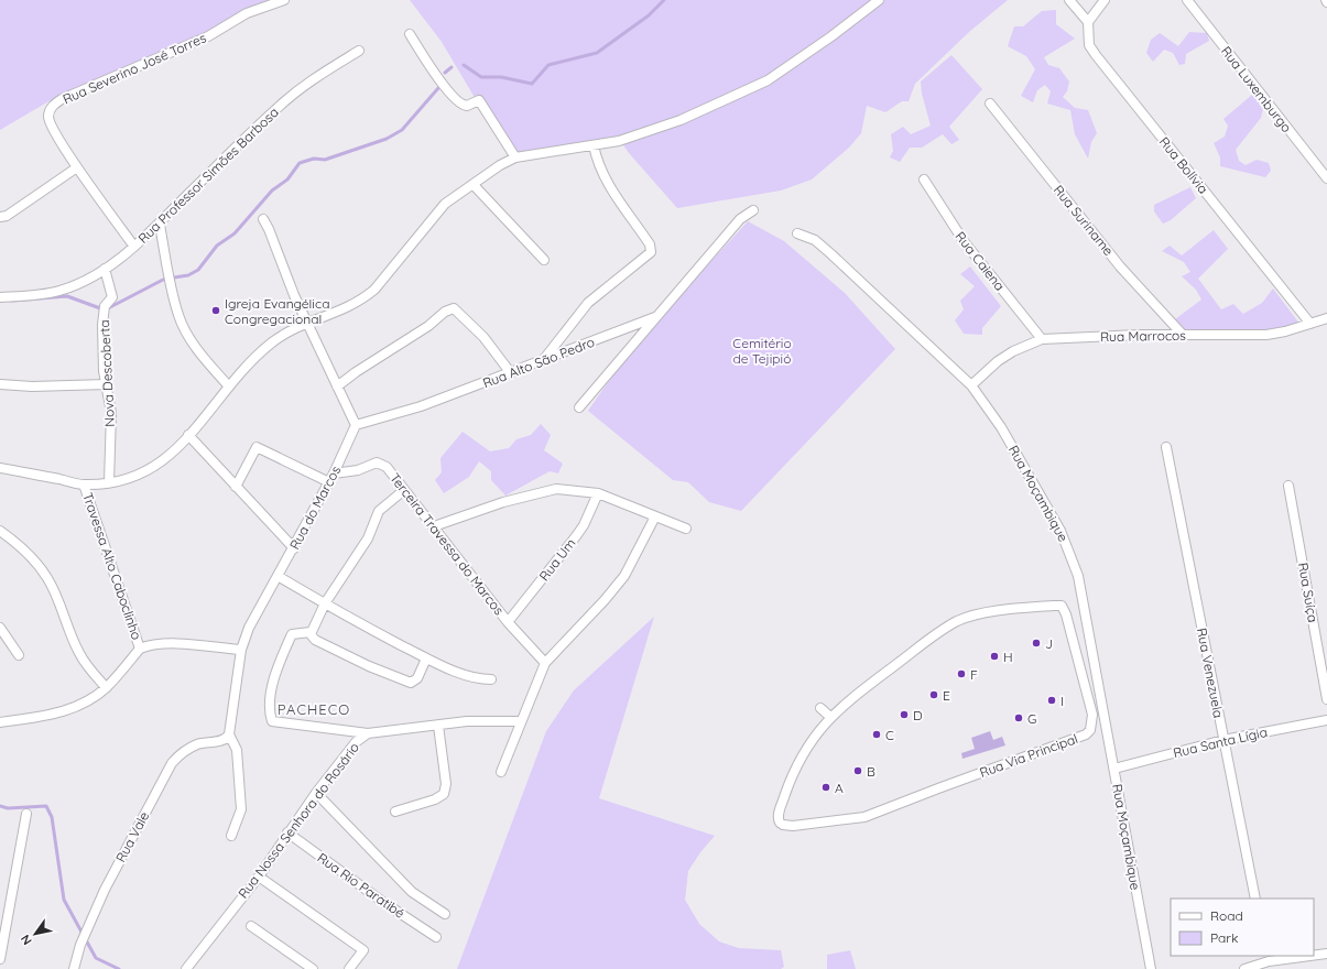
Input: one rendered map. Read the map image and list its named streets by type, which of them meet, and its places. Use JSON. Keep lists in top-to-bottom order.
{
  "streets": {
    "street": [
      "Rua Severino José Torres",
      "Rua Luxemburgo",
      "Rua Bolívia",
      "Rua Professor Simões Barbosa",
      "Rua Suriname",
      "Rua Caiena",
      "Rua Marrocos",
      "Rua Alto São Pedro",
      "Nova Descoberta",
      "Rua Moçambique",
      "Rua do Marcos",
      "Terceira Travessa do Marcos",
      "Rua Um",
      "Travessa Alto Caboclinho",
      "Rua Suíça",
      "Rua Venezuela",
      "Rua Santa Lígia",
      "Rua Via Principal",
      "Rua Nossa Senhora do Rosário",
      "Rua Vale",
      "Rua Rio Paratibé"
    ]
  },
  "crossings": [
    ["Rua Severino José Torres", "Rua Professor Simões Barbosa"],
    ["Rua Bolívia", "Rua Marrocos"],
    ["Rua Professor Simões Barbosa", "Nova Descoberta"],
    ["Rua Suriname", "Rua Marrocos"],
    ["Rua Caiena", "Rua Marrocos"],
    ["Rua Marrocos", "Rua Moçambique"],
    ["Rua Alto São Pedro", "Rua do Marcos"],
    ["Rua Moçambique", "Rua Santa Lígia"],
    ["Rua do Marcos", "Terceira Travessa do Marcos"],
    ["Terceira Travessa do Marcos", "Rua Um"],
    ["Rua Venezuela", "Rua Santa Lígia"],
    ["Rua Nossa Senhora do Rosário", "Rua Rio Paratibé"]
  ],
  "districts": ["PACHECO"],
  "parks": ["Cemitério de Tejipió"],
  "places": [
    "Igreja Evangélica Congregacional",
    "J",
    "H",
    "F",
    "E",
    "I",
    "D",
    "G",
    "C",
    "B",
    "A"
  ],
  "legend": ["Road", "Park"],
  "north": "bottom left"
}
